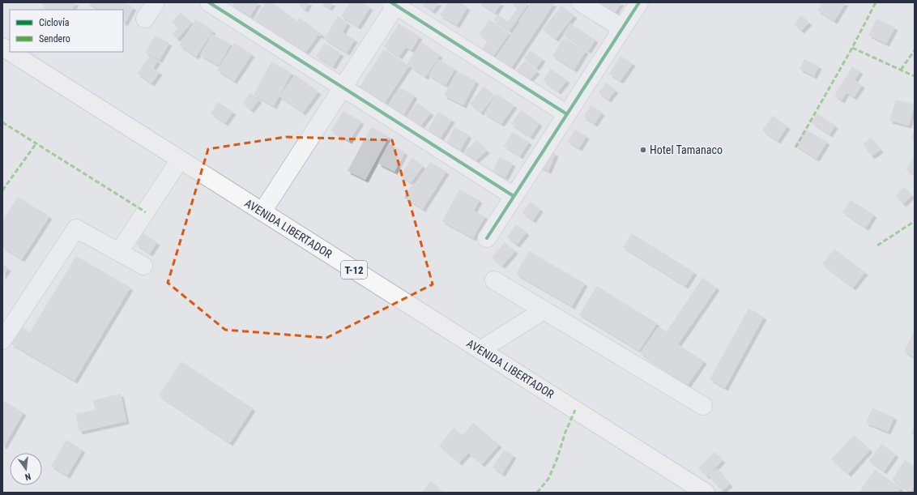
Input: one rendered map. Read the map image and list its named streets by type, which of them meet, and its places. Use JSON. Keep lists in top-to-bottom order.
{
  "streets": {
    "highway": ["AVENIDA LIBERTADOR", "T-12"]
  },
  "places": ["Hotel Tamanaco"],
  "legend": ["Ciclovía", "Sendero"],
  "north": "bottom"
}
